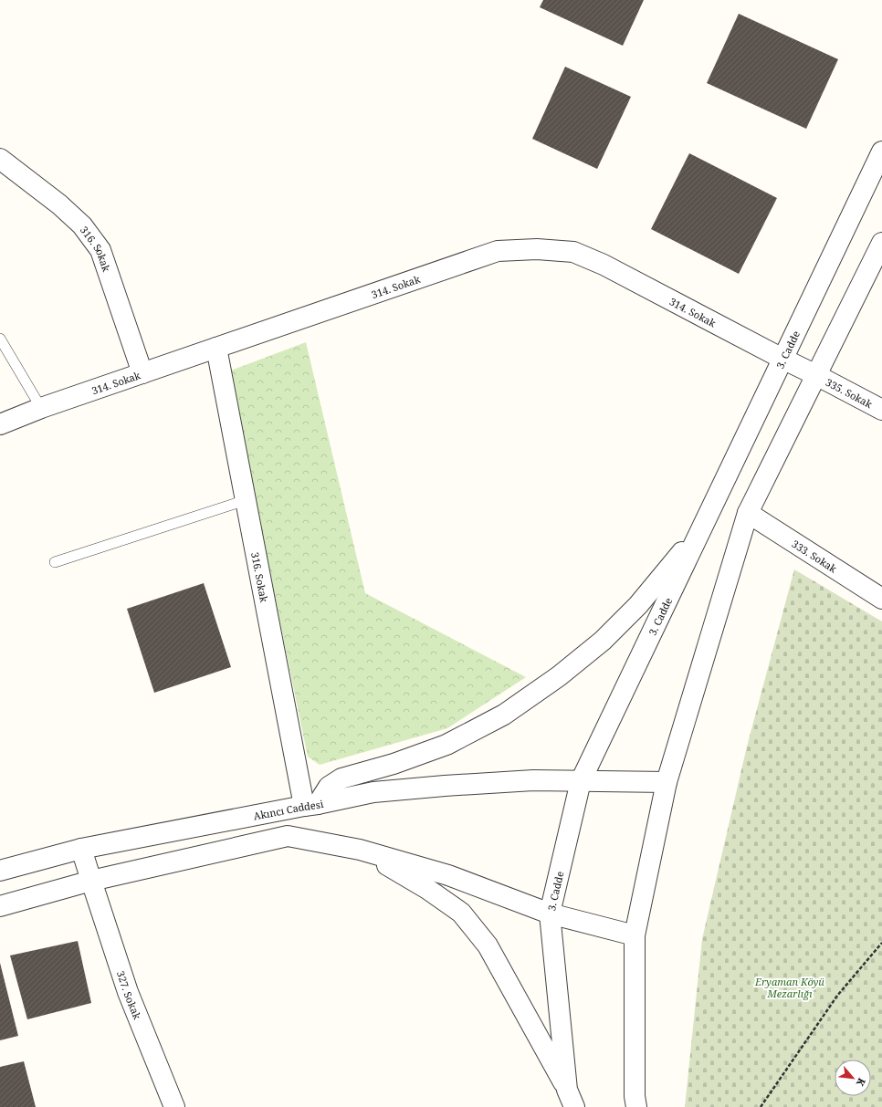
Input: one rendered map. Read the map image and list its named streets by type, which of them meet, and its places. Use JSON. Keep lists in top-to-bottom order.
{
  "streets": {
    "street": [
      "316. Sokak",
      "314. Sokak",
      "3. Cadde",
      "335. Sokak",
      "333. Sokak",
      "Akıncı Caddesi",
      "327. Sokak"
    ]
  },
  "crossings": [
    ["316. Sokak", "314. Sokak"],
    ["316. Sokak", "Akıncı Caddesi"],
    ["314. Sokak", "3. Cadde"],
    ["314. Sokak", "335. Sokak"],
    ["3. Cadde", "Akıncı Caddesi"],
    ["Akıncı Caddesi", "327. Sokak"]
  ],
  "parks": ["Eryaman Köyü Mezarlığı"],
  "north": "bottom right"
}
